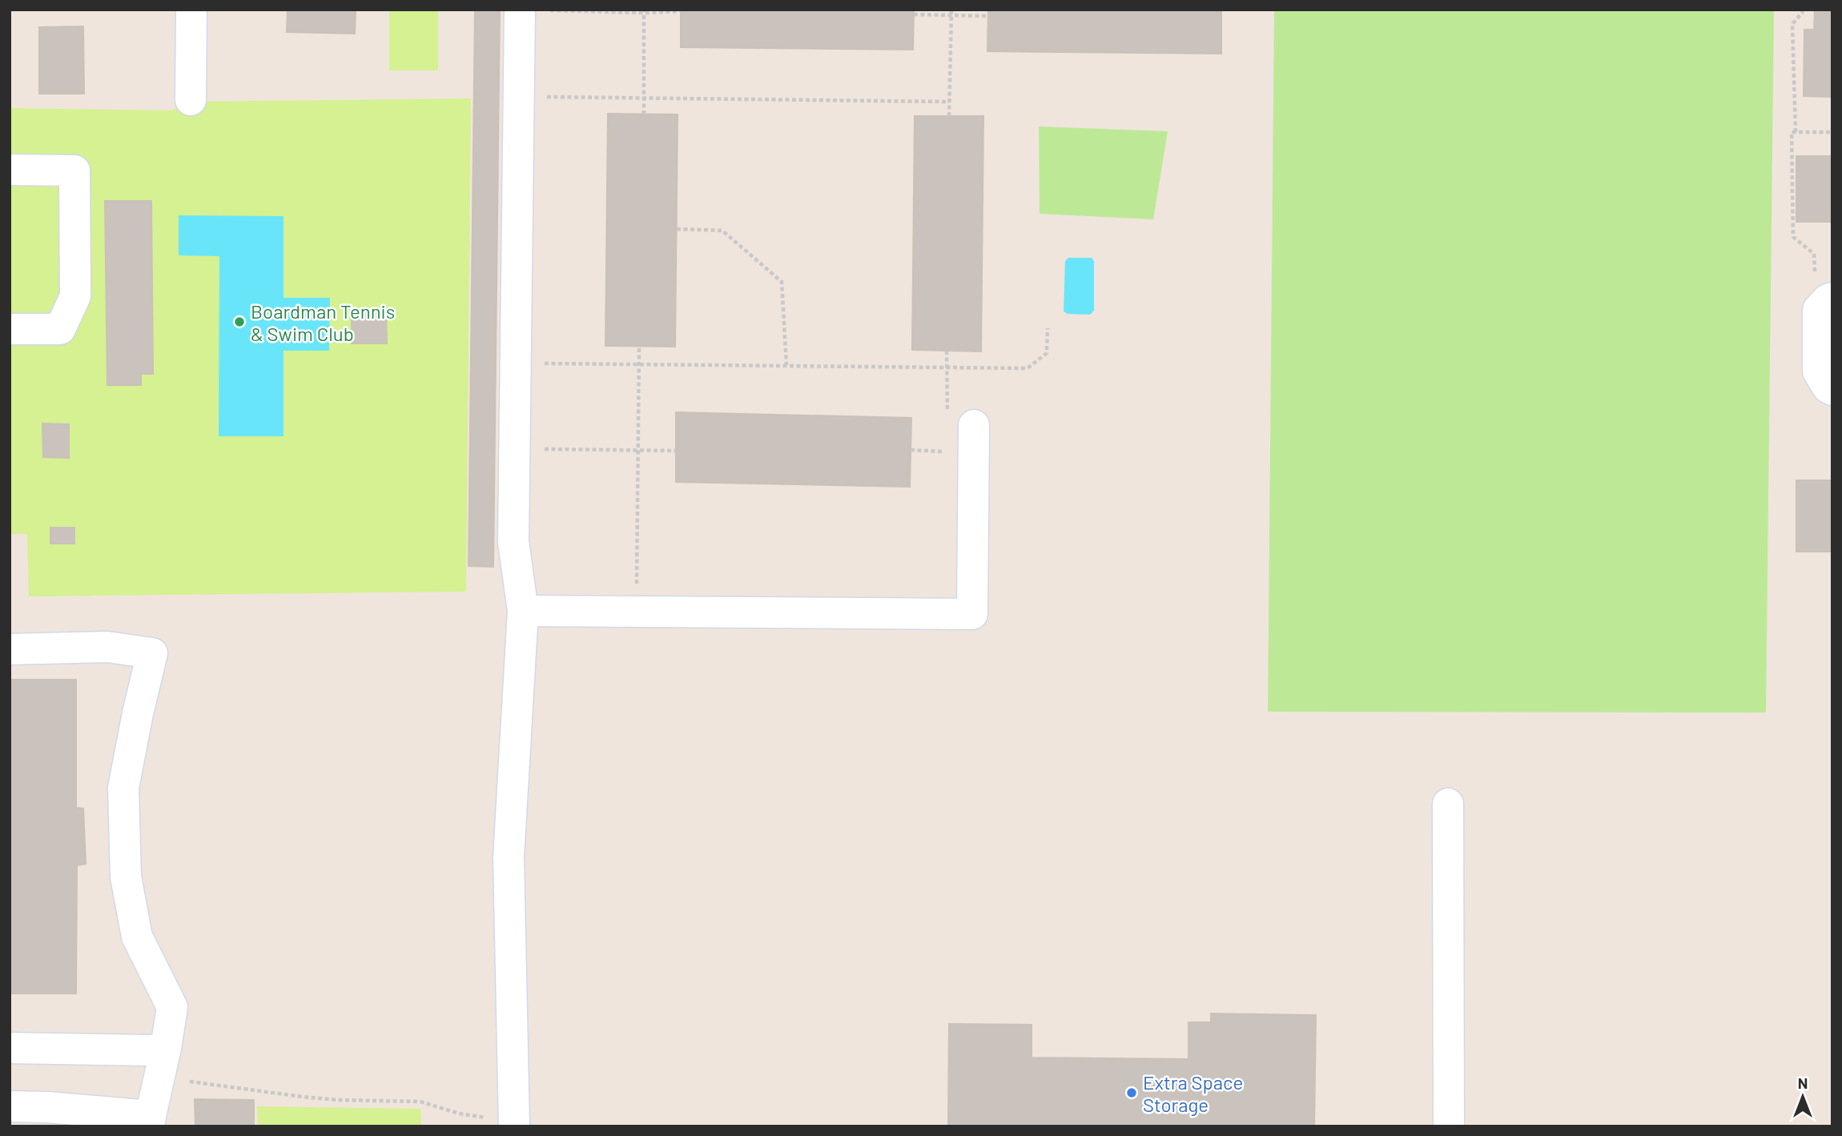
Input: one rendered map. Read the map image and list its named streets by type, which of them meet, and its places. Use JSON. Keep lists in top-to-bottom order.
{
  "places": ["Boardman Tennis & Swim Club", "Extra Space Storage"],
  "north": "top"
}
